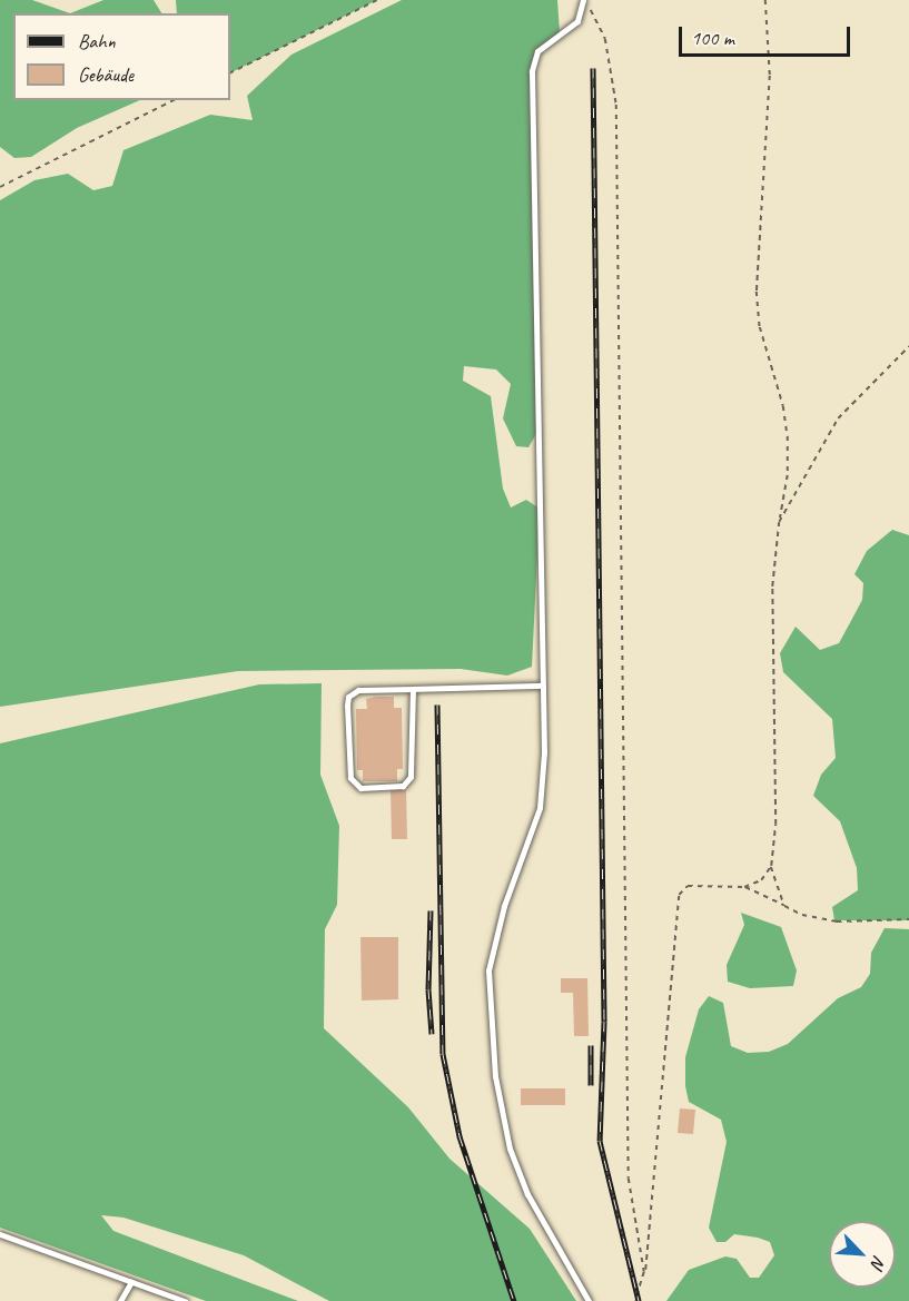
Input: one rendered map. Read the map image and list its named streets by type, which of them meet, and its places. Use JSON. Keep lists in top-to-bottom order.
{
  "legend": ["Bahn", "Gebäude"],
  "scale_bar": "100 m",
  "north": "bottom right"
}
